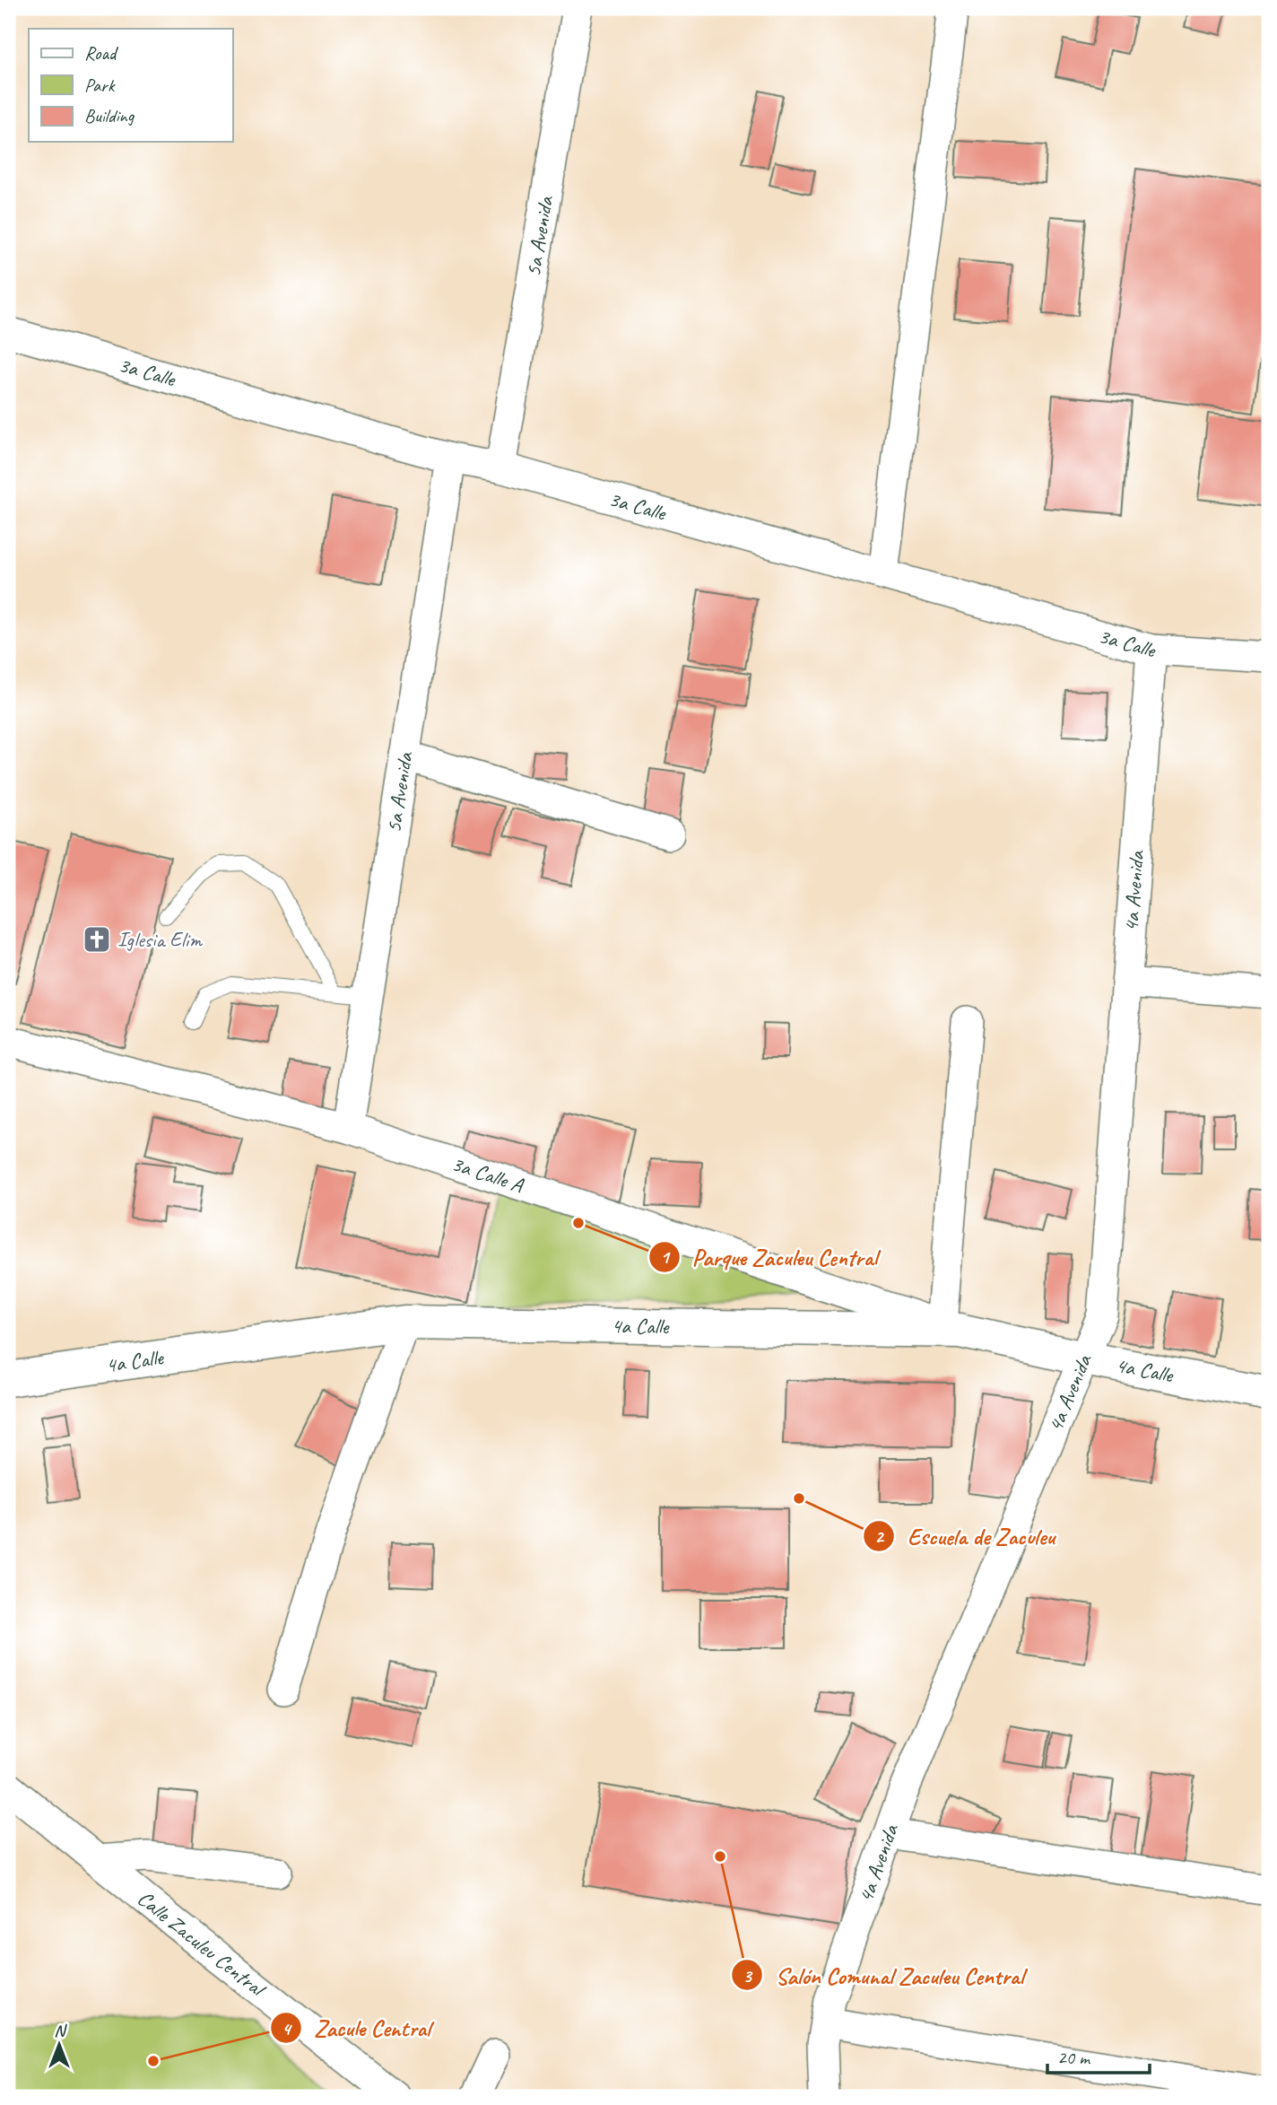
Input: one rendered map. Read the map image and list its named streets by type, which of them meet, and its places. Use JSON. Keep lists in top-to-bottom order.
{
  "streets": {
    "street": [
      "5a Avenida",
      "3a Calle",
      "4a Avenida",
      "3a Calle A",
      "4a Calle",
      "Calle Zaculeu Central"
    ]
  },
  "crossings": [
    ["5a Avenida", "3a Calle"],
    ["5a Avenida", "3a Calle A"],
    ["3a Calle", "4a Avenida"],
    ["4a Avenida", "4a Calle"],
    ["3a Calle A", "4a Calle"]
  ],
  "places": {
    "church": ["Iglesia Elim"],
    "other": [
      "Parque Zaculeu Central",
      "Escuela de Zaculeu",
      "Salón Comunal Zaculeu Central",
      "Zacule Central"
    ]
  },
  "legend": ["Road", "Park", "Building"],
  "scale_bar": "20 m",
  "north": "top"
}
